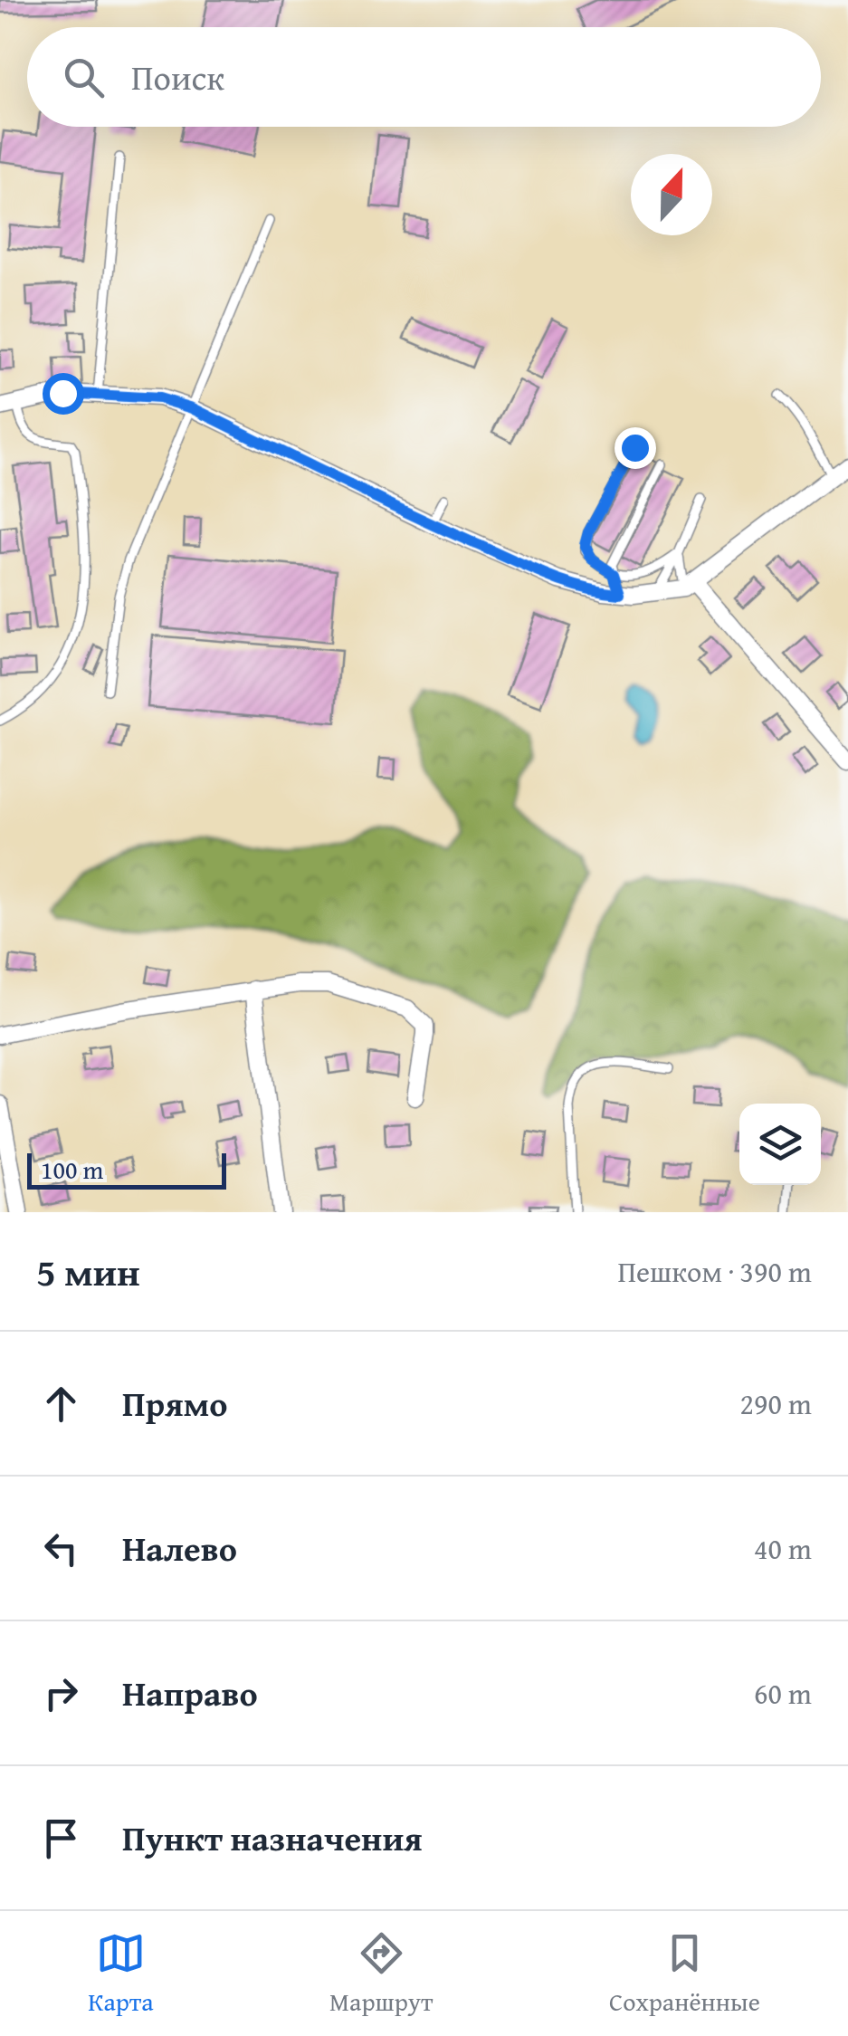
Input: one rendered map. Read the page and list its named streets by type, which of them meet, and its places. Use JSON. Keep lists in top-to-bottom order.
{
  "scale_bar": "100 m",
  "north": "top",
  "page": {
    "search": "Поиск",
    "scale": "100 m",
    "heading": ["5 мин", "Пешком · 390 m"],
    "list": [
      ["Прямо", "290 m"],
      ["Налево", "40 m"],
      ["Направо", "60 m"],
      "Пункт назначения"
    ],
    "nav": ["Карта", "Маршрут", "Сохранённые"]
  }
}
